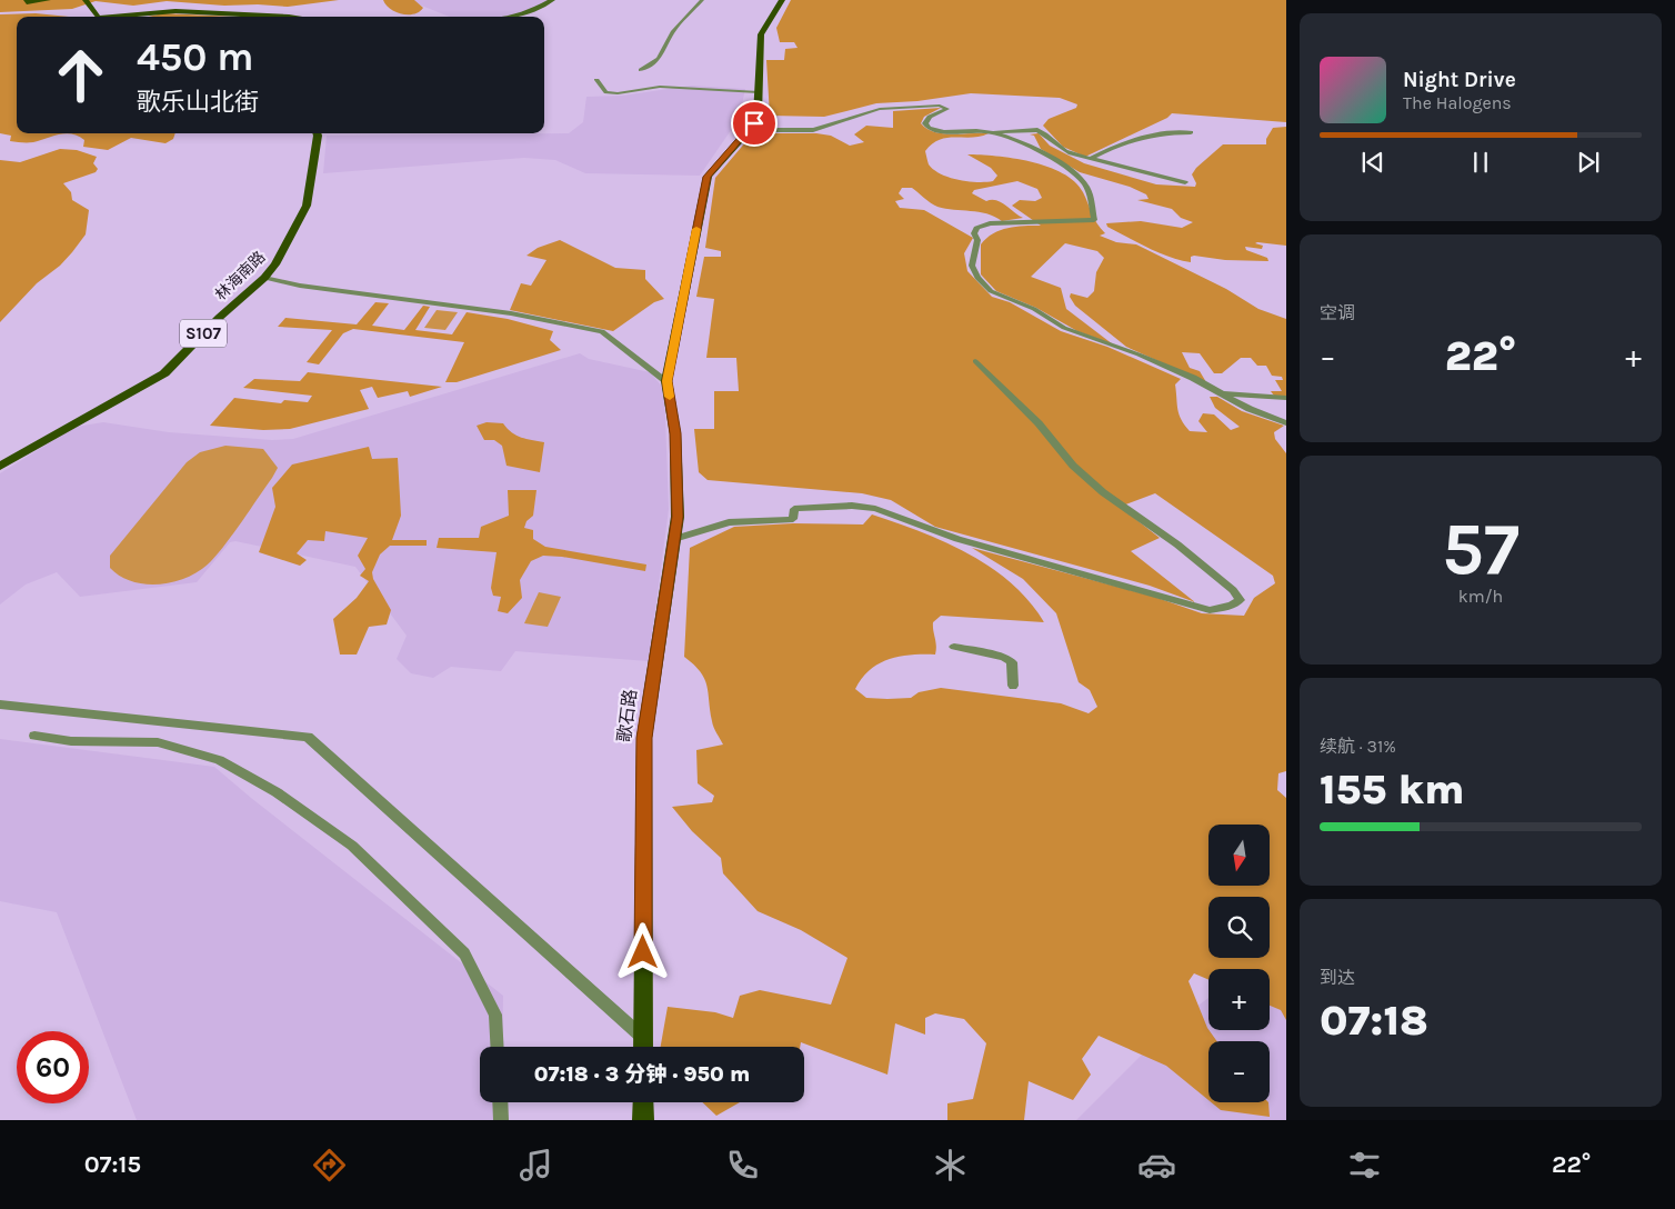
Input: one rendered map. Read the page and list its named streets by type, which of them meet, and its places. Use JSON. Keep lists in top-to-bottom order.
{
  "streets": {
    "main road": ["林海南路", "S107", "歌石路"]
  },
  "north": "bottom",
  "page": {
    "turn": ["450 m", "歌乐山北街"],
    "song": ["Night Drive", "The Halogens"],
    "tile": [
      "空调",
      ["57", "km/h"],
      ["续航 · 31%", "155 km"],
      ["到达", "07:18"]
    ],
    "heat": ["−", "22°", "+"],
    "map_buttons": ["+", "−"],
    "limit": "60",
    "trip": "07:18 · 3 分钟 · 950 m",
    "tabs": ["07:15", "22°"]
  }
}
